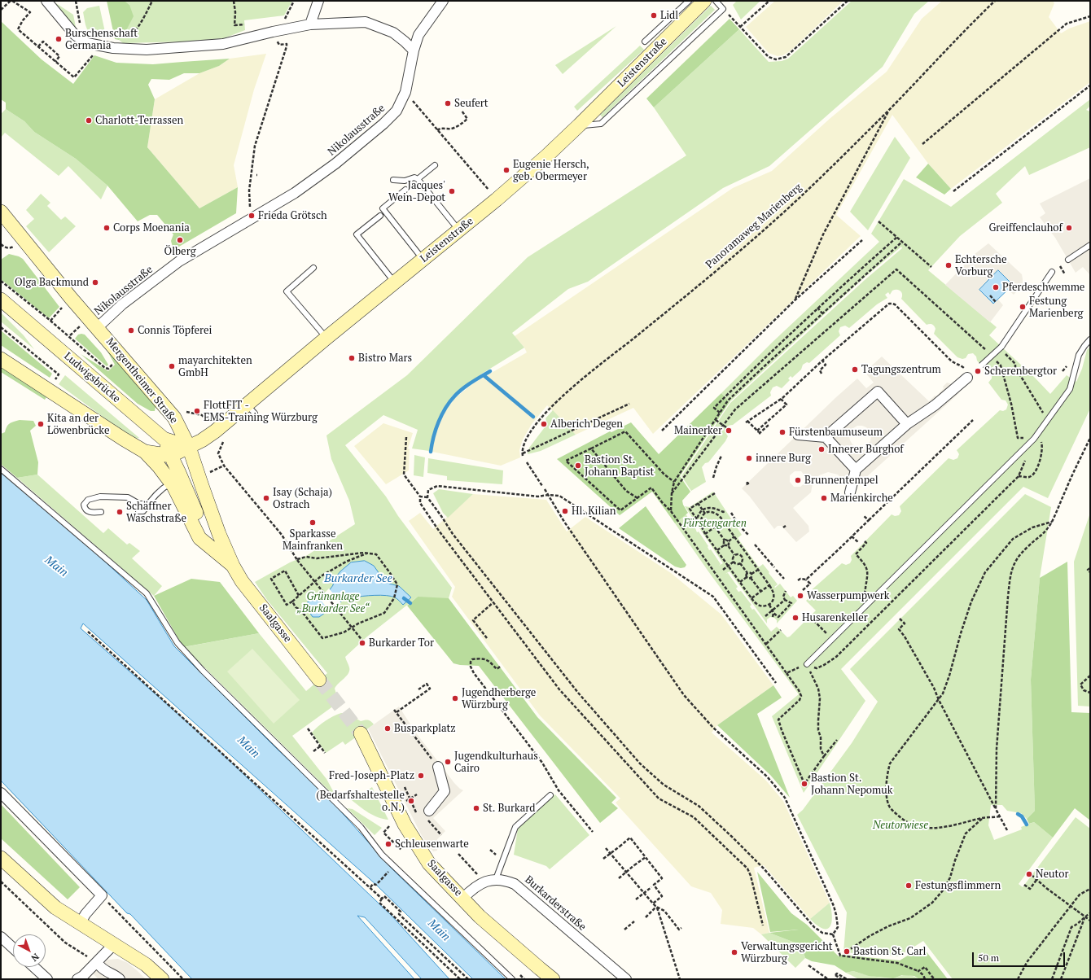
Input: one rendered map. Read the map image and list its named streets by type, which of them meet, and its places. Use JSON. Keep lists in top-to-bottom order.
{
  "streets": {
    "main road": [
      "Leistenstraße",
      "Ludwigsbrücke",
      "Mergentheimer Straße",
      "Saalgasse"
    ],
    "street": ["Nikolausstraße", "Burkarderstraße"],
    "path": ["Panoramaweg Marienberg"]
  },
  "crossings": [
    ["Leistenstraße", "Ludwigsbrücke"],
    ["Leistenstraße", "Mergentheimer Straße"],
    ["Nikolausstraße", "Mergentheimer Straße"],
    ["Ludwigsbrücke", "Mergentheimer Straße"],
    ["Mergentheimer Straße", "Saalgasse"],
    ["Saalgasse", "Burkarderstraße"]
  ],
  "water": ["Main", "Burkarder See"],
  "parks": ["Fürstengarten", "Grünanlage „Burkarder See“", "Neutorwiese"],
  "places": [
    "Lidl",
    "Burschenschaft Germania",
    "Seufert",
    "Charlott-Terrassen",
    "Eugenie Hersch, geb. Obermeyer",
    "Jacques' Wein-Depot",
    "Frieda Grötsch",
    "Corps Moenania",
    "Greiffenclauhof",
    "Ölberg",
    "Echtersche Vorburg",
    "Olga Backmund",
    "Pferdeschwemme",
    "Festung Marienberg",
    "Connis Töpferei",
    "Bistro Mars",
    "mayarchitekten GmbH",
    "Tagungszentrum",
    "Scherenbergtor",
    "FlottFIT - EMS-Training Würzburg",
    "Kita an der Löwenbrücke",
    "Alberich Degen",
    "Mainerker",
    "Fürstenbaumuseum",
    "Innerer Burghof",
    "innere Burg",
    "Bastion St. Johann Baptist",
    "Brunnentempel",
    "Isay (Schaja) Ostrach",
    "Marienkirche",
    "Hl. Kilian",
    "Schäffner Waschstraße",
    "Sparkasse Mainfranken",
    "Wasserpumpwerk",
    "Husarenkeller",
    "Burkarder Tor",
    "Jugendherberge Würzburg",
    "Busparkplatz",
    "Jugendkulturhaus Cairo",
    "Fred-Joseph-Platz",
    "Bastion St. Johann Nepomuk",
    "(Bedarfshaltestelle o.N.)",
    "St. Burkard",
    "Schleusenwarte",
    "Neutor",
    "Festungsflimmern",
    "Bastion St. Carl",
    "Verwaltungsgericht Würzburg"
  ],
  "scale_bar": "50 m",
  "north": "bottom right"
}
